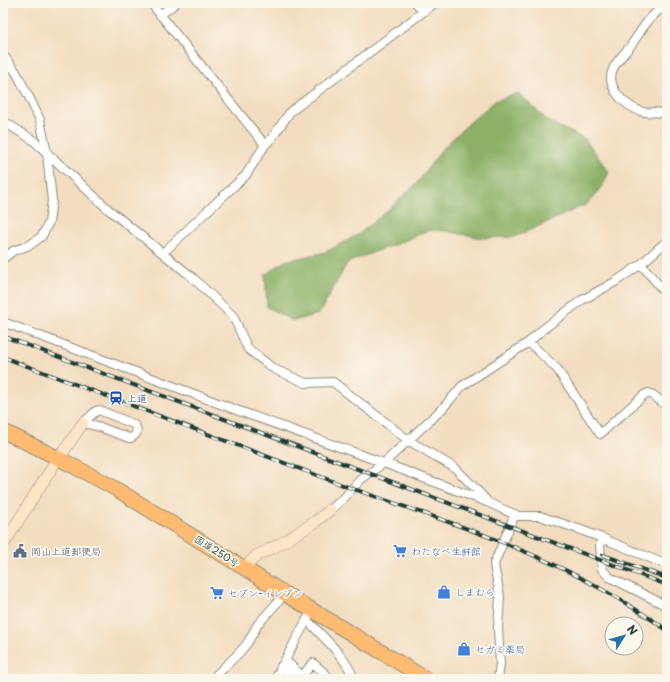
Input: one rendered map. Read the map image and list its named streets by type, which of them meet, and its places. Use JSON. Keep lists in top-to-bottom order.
{
  "streets": {
    "highway": ["国道250号"]
  },
  "places": {
    "station": ["上道"],
    "public building": ["岡山上道郵便局"],
    "supermarket": ["わたなべ生鮮館", "セブン-イレブン"],
    "shop": ["しまむら", "セガミ薬局"]
  },
  "north": "top right"
}
